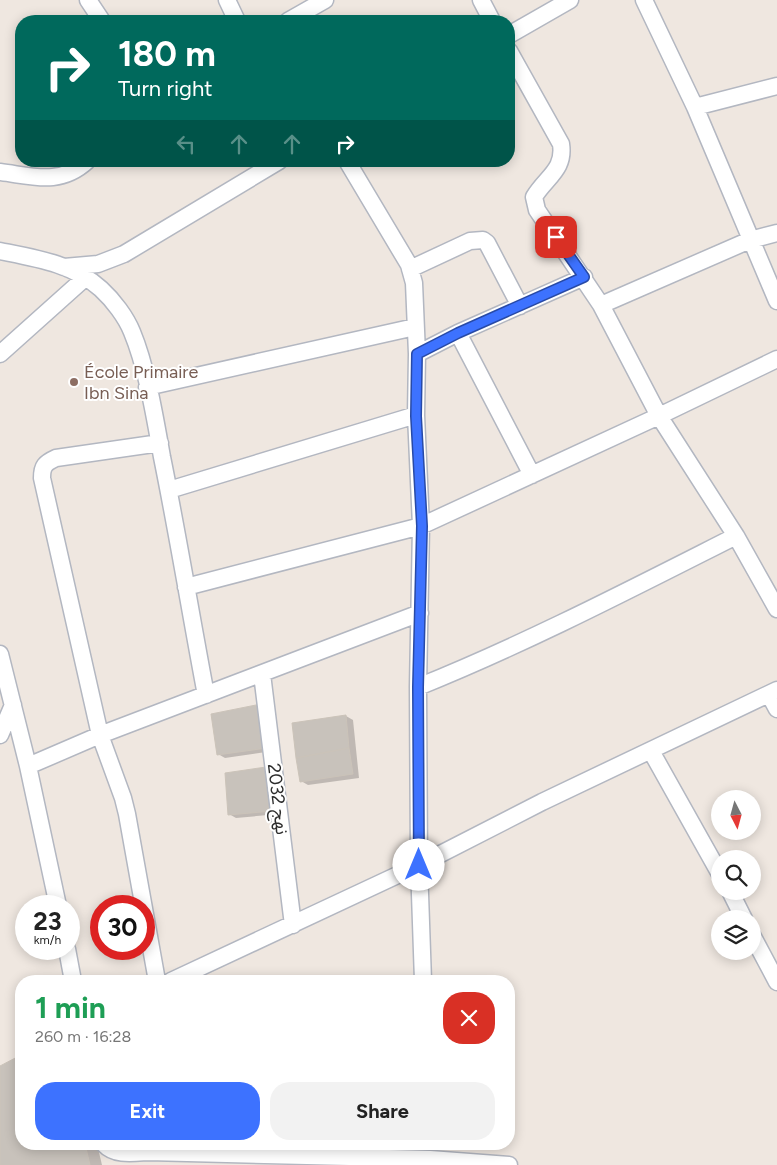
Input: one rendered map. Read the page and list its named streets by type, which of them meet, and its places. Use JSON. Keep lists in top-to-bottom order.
{
  "streets": {
    "street": ["نهج 2032"]
  },
  "places": ["École Primaire Ibn Sina"],
  "north": "bottom",
  "page": {
    "turn": ["180 m", "Turn right"],
    "speed": "23 km/h",
    "limit": "30",
    "heading": ["1 min", "260 m · 16:28"],
    "buttons": ["Exit", "Share"]
  }
}
